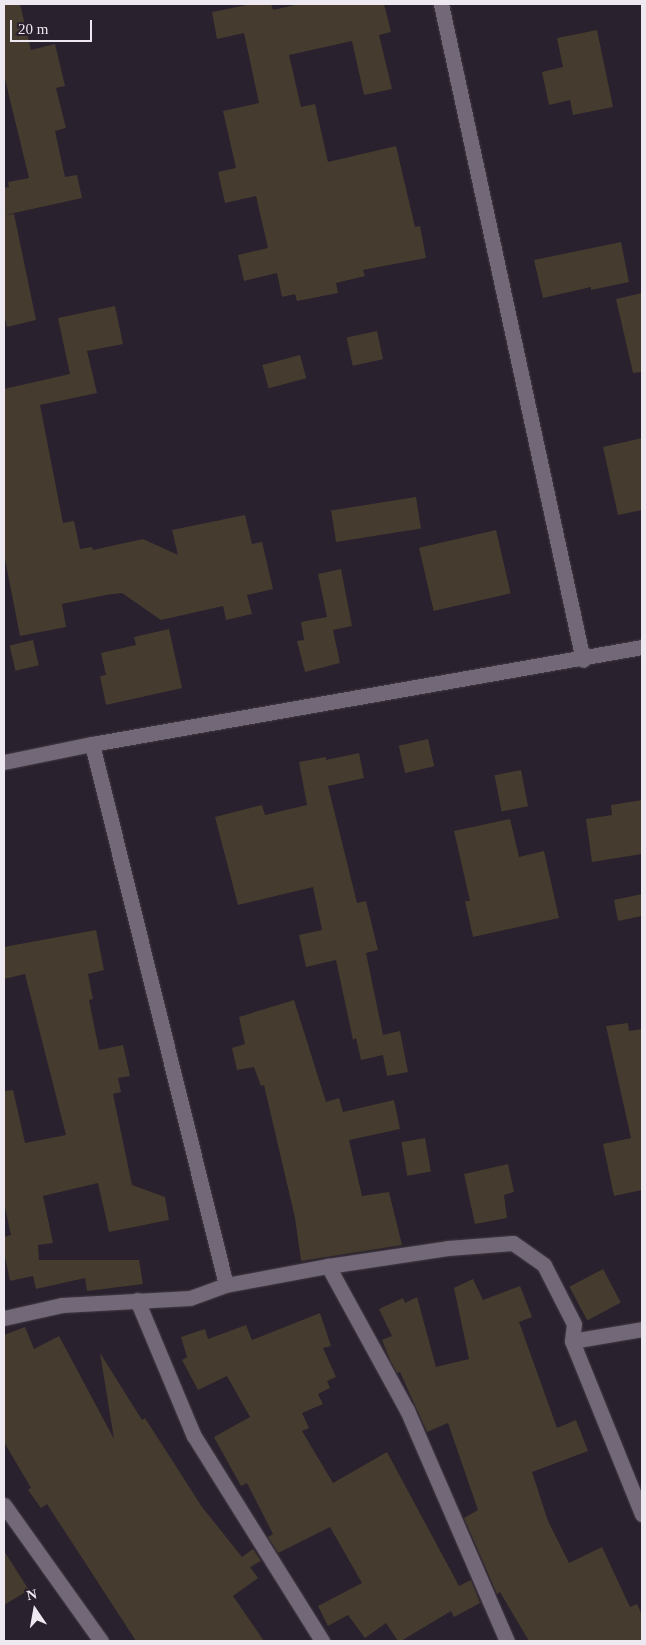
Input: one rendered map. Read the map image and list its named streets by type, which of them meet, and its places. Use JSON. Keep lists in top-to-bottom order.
{
  "scale_bar": "20 m",
  "north": "top"
}
